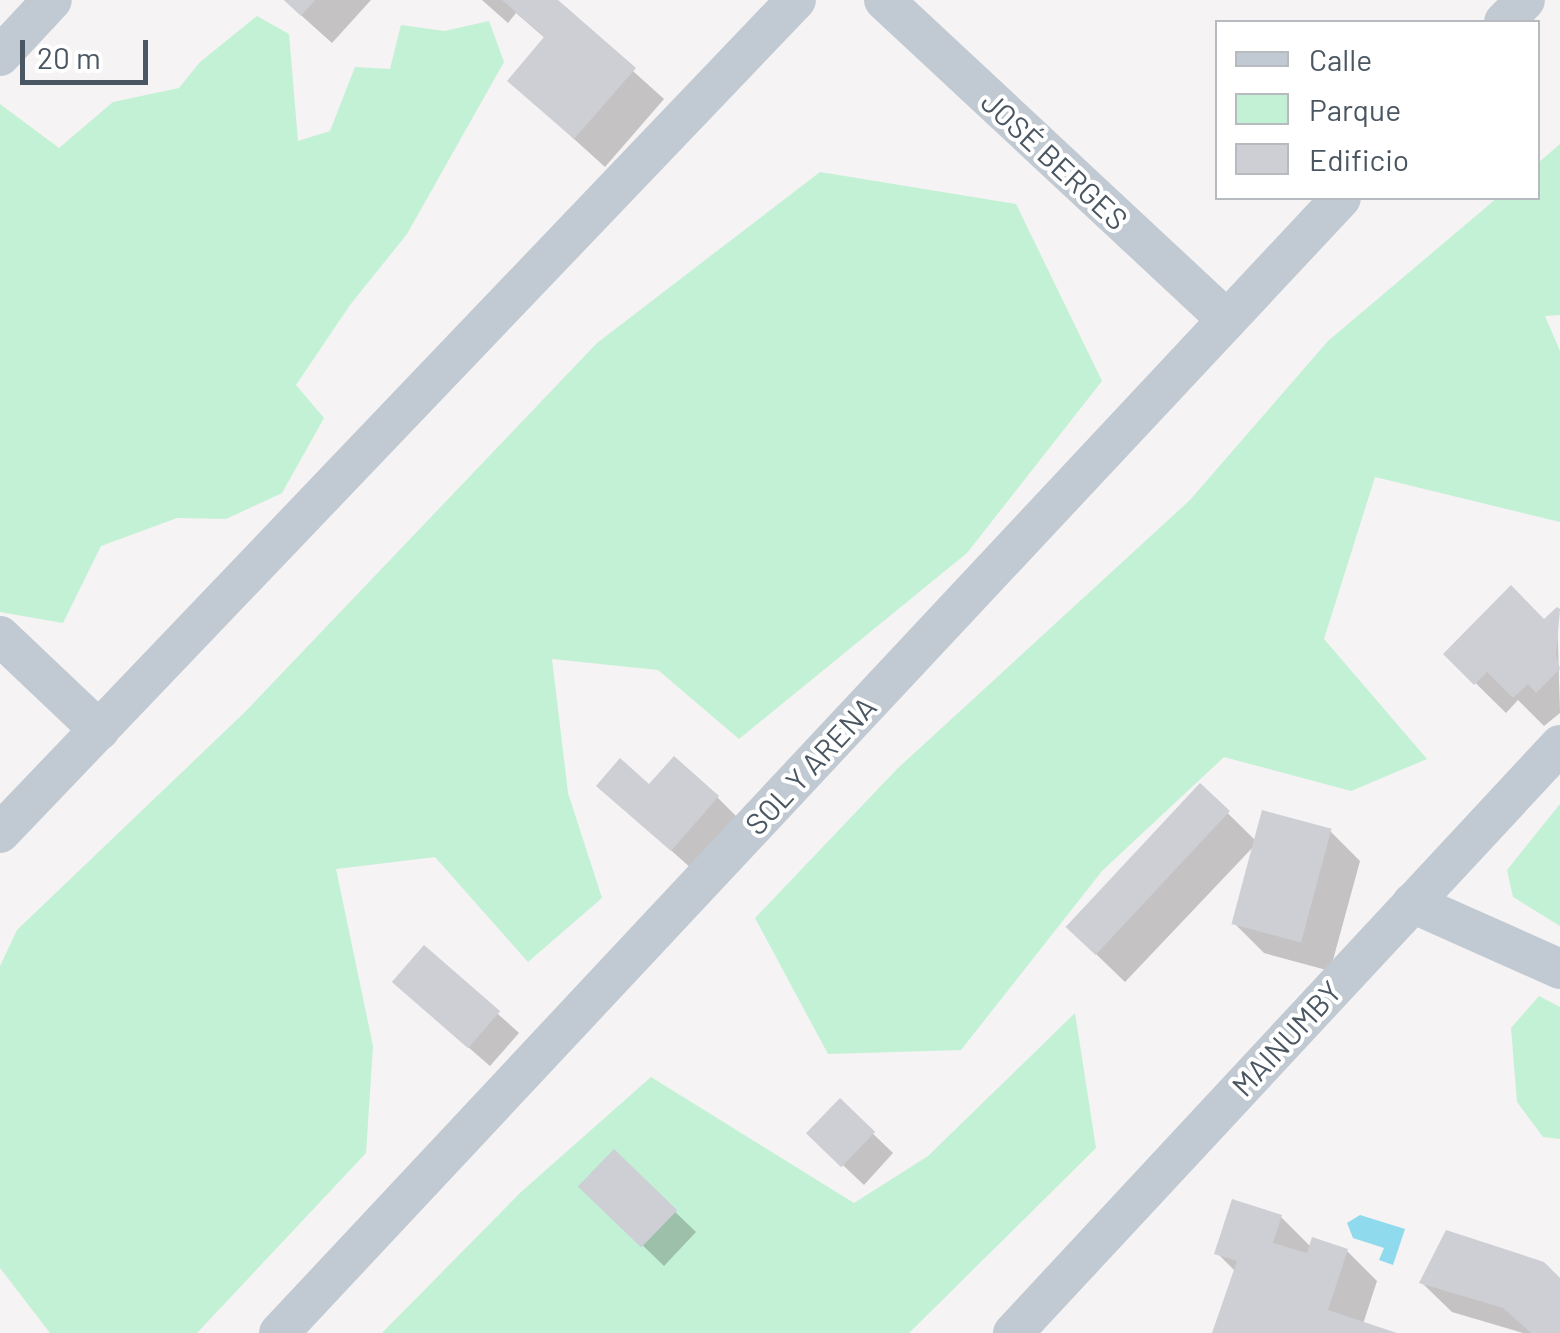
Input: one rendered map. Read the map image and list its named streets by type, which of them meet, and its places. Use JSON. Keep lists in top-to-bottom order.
{
  "streets": {
    "street": ["JOSÉ BERGES", "SOL Y ARENA", "MAINUMBY"]
  },
  "crossings": [
    ["JOSÉ BERGES", "SOL Y ARENA"]
  ],
  "legend": ["Calle", "Parque", "Edificio"],
  "scale_bar": "20 m"
}
